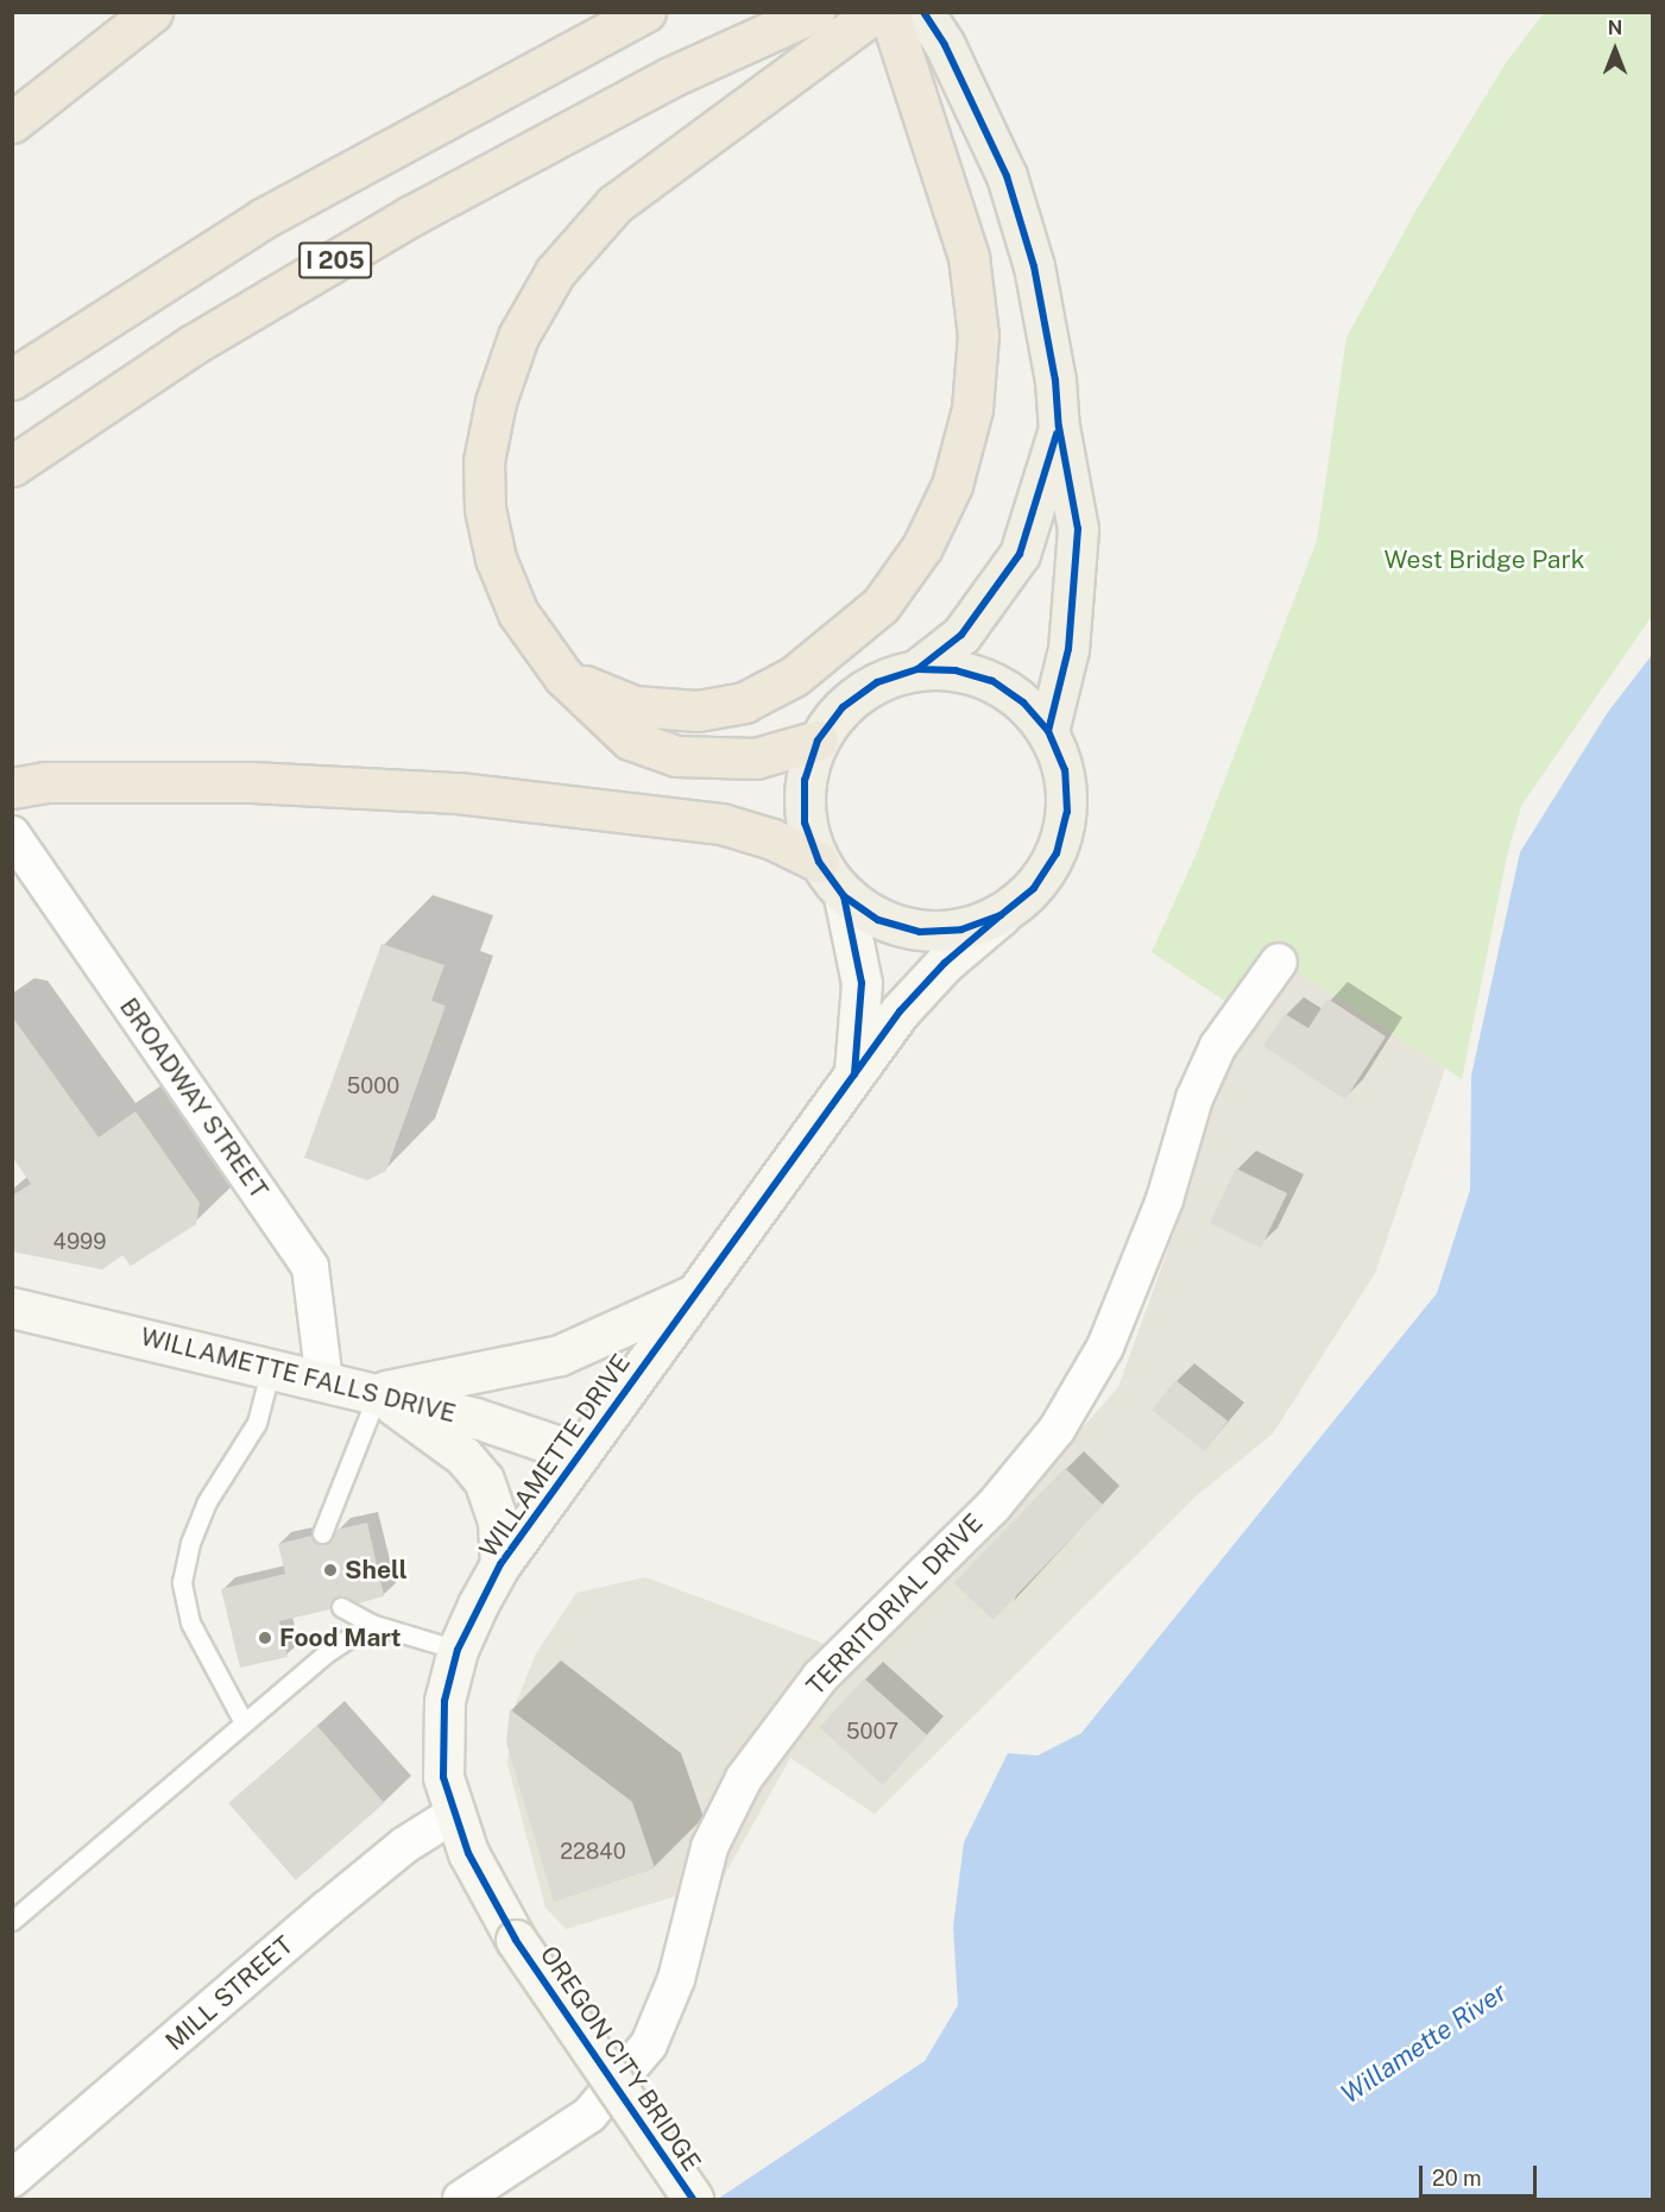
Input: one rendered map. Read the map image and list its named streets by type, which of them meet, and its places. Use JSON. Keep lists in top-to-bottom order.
{
  "streets": {
    "highway": ["I 205"],
    "main road": ["WILLAMETTE FALLS DRIVE", "WILLAMETTE DRIVE", "OREGON CITY BRIDGE"],
    "street": ["BROADWAY STREET", "TERRITORIAL DRIVE", "MILL STREET"]
  },
  "crossings": [
    ["BROADWAY STREET", "WILLAMETTE FALLS DRIVE"],
    ["WILLAMETTE FALLS DRIVE", "WILLAMETTE DRIVE"],
    ["WILLAMETTE DRIVE", "MILL STREET"],
    ["WILLAMETTE DRIVE", "OREGON CITY BRIDGE"]
  ],
  "water": ["Willamette River"],
  "parks": ["West Bridge Park"],
  "places": ["Shell", "Food Mart"],
  "house_numbers": [
    "5000",
    "4999",
    "5007",
    "22840"
  ],
  "scale_bar": "20 m",
  "north": "top"
}
